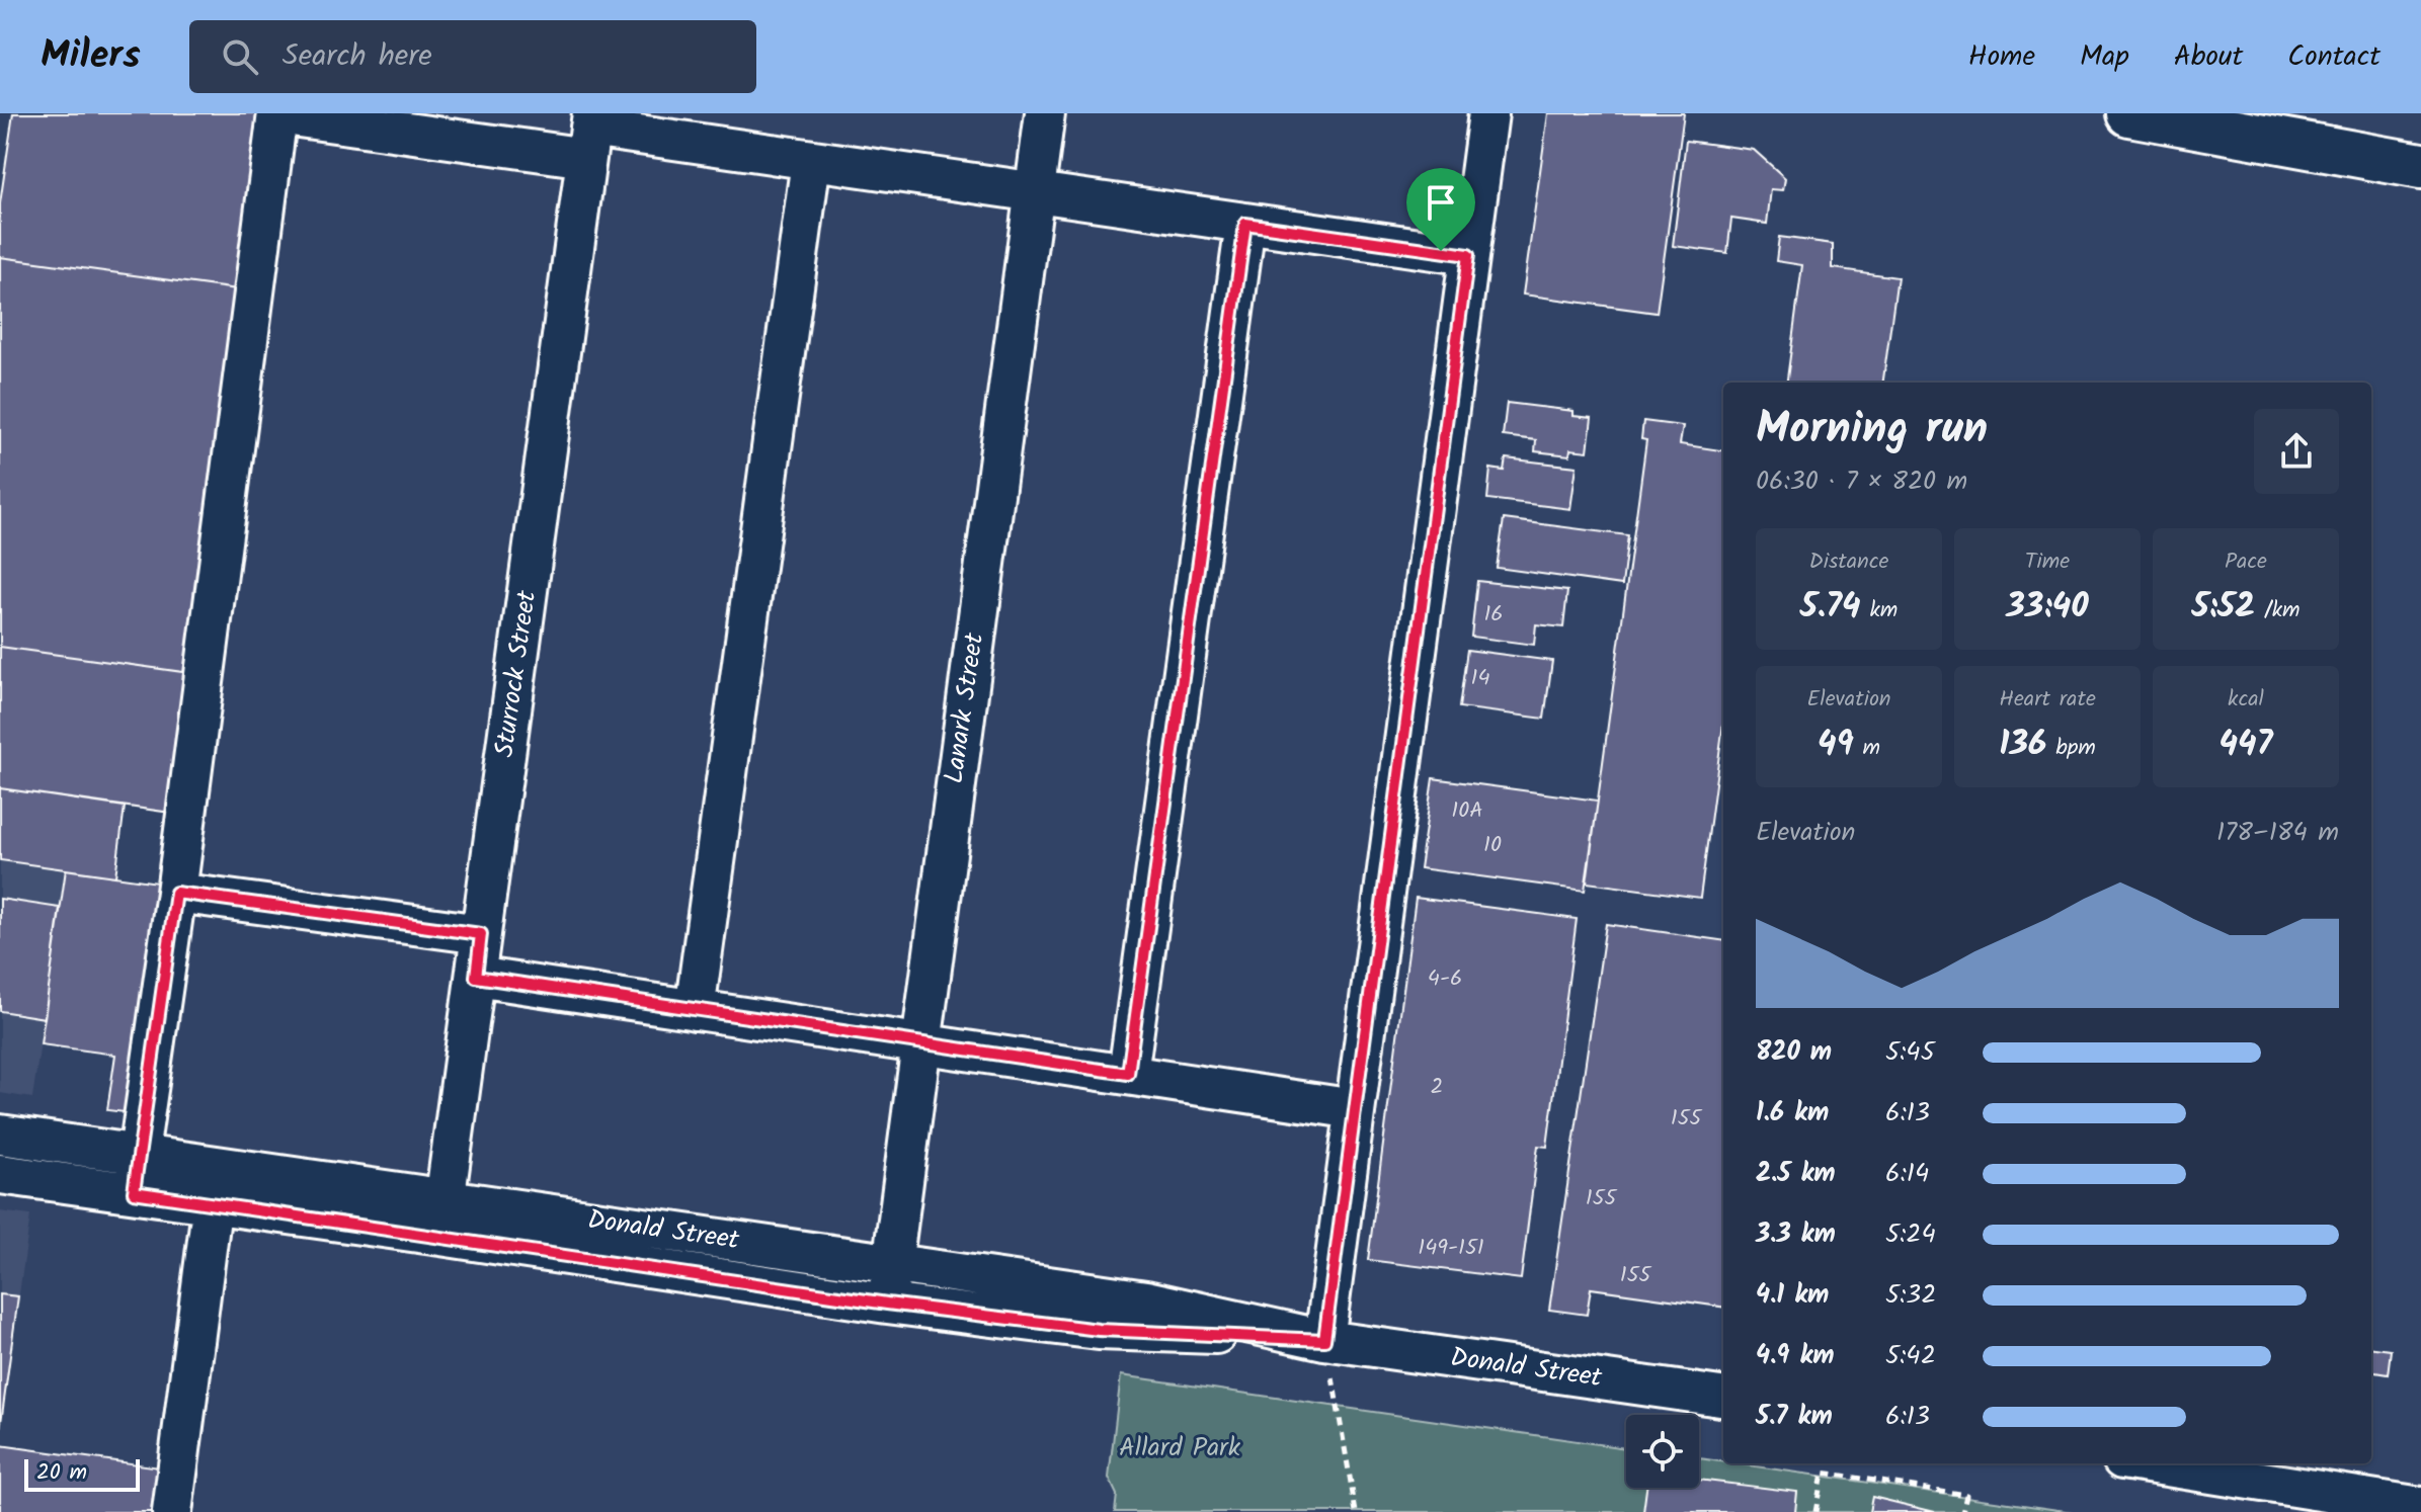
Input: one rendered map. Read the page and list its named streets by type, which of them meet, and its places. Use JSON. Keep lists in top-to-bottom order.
{
  "streets": {
    "street": ["Sturrock Street", "Lanark Street", "Donald Street"]
  },
  "crossings": [
    ["Sturrock Street", "Donald Street"],
    ["Lanark Street", "Donald Street"]
  ],
  "parks": ["Allard Park"],
  "house_numbers": [
    "16",
    "14",
    "10A",
    "10",
    "4-6",
    "2",
    "155",
    "155",
    "149-151",
    "155"
  ],
  "scale_bar": "20 m",
  "page": {
    "header": "Milers",
    "search": "Search here",
    "nav": [
      "Home",
      "Map",
      "About",
      "Contact"
    ],
    "heading": ["Morning run", "06:30 · 7 × 820 m"],
    "stats": [
      ["Distance", "5.74 km"],
      ["Time", "33:40"],
      ["Pace", "5:52 /km"],
      ["Elevation", "49 m"],
      ["Heart rate", "136 bpm"],
      ["kcal", "447"]
    ],
    "chart": ["Elevation", "178–184 m"],
    "list": [
      {
        "name": "820 m",
        "note": "5:45"
      },
      {
        "name": "1.6 km",
        "note": "6:13"
      },
      {
        "name": "2.5 km",
        "note": "6:14"
      },
      {
        "name": "3.3 km",
        "note": "5:24"
      },
      {
        "name": "4.1 km",
        "note": "5:32"
      },
      {
        "name": "4.9 km",
        "note": "5:42"
      },
      {
        "name": "5.7 km",
        "note": "6:13"
      }
    ],
    "scale": "20 m"
  }
}
